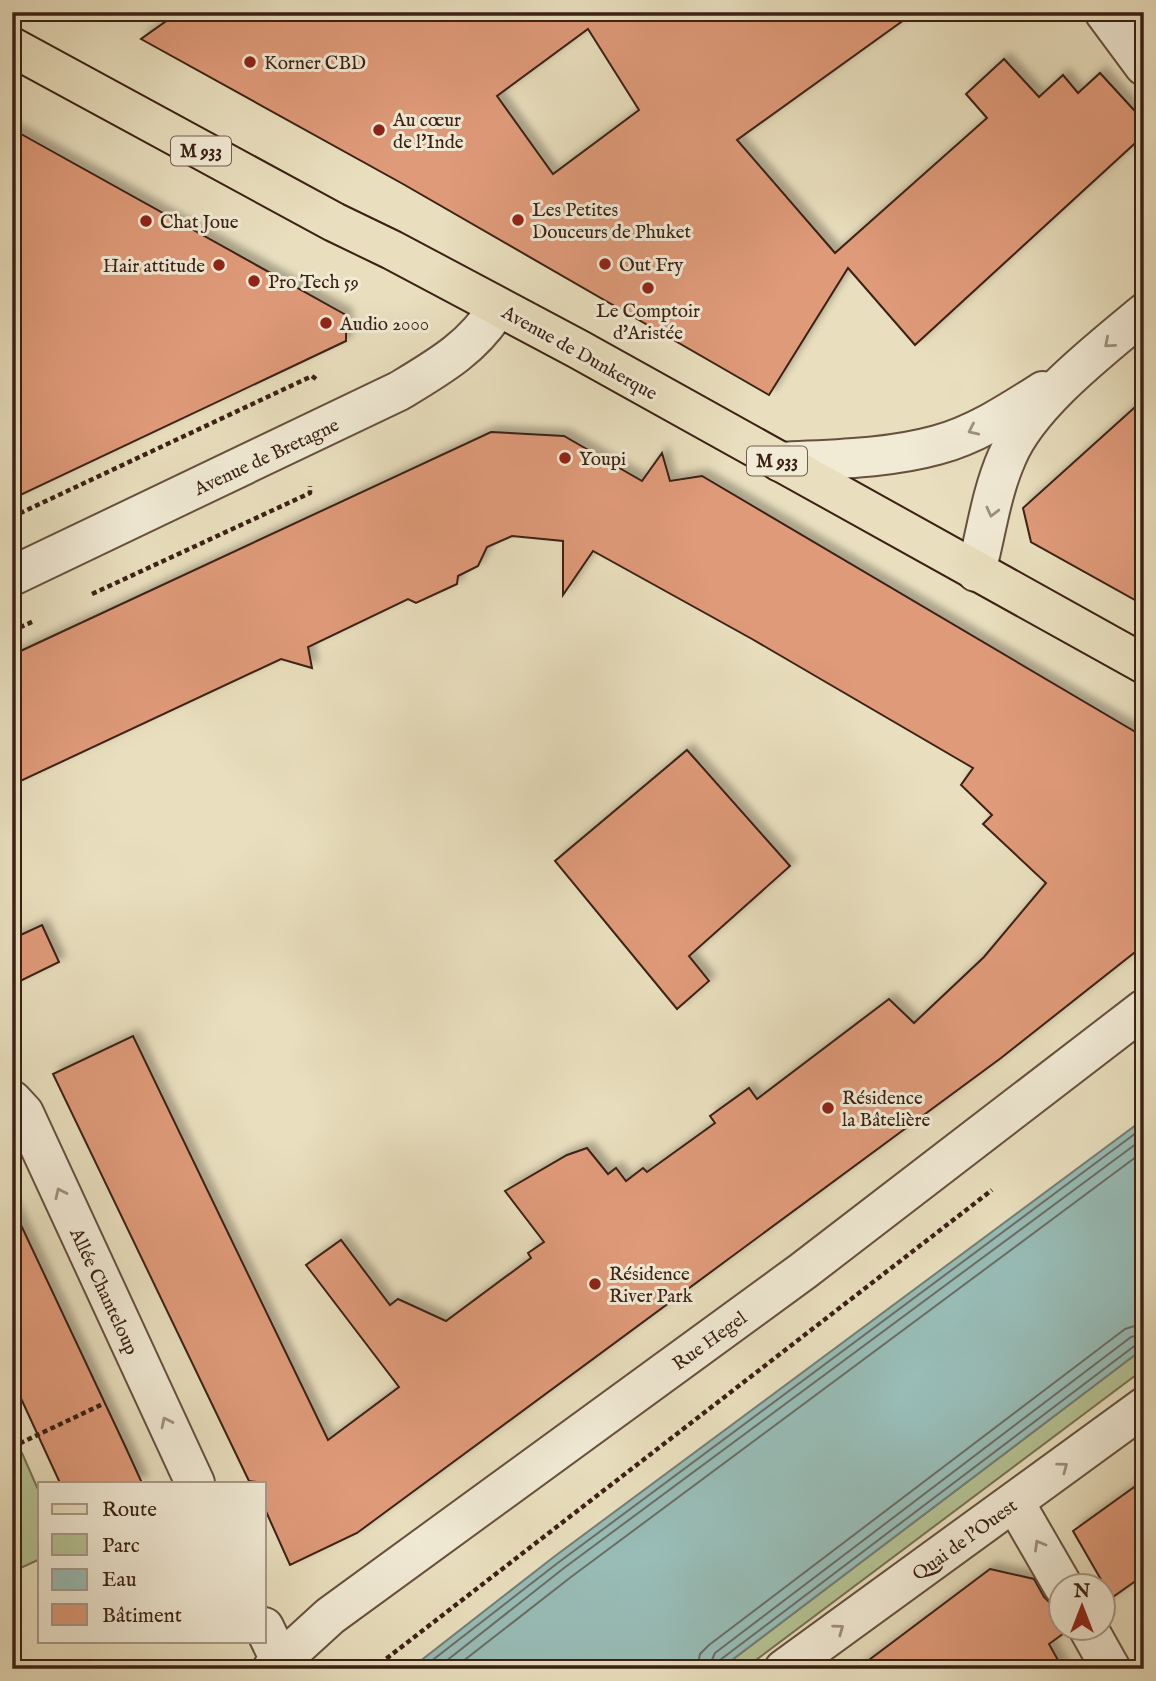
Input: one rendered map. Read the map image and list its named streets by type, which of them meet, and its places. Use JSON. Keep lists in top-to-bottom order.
{
  "streets": {
    "main road": ["M 933", "Avenue de Dunkerque"],
    "street": [
      "Avenue de Bretagne",
      "Allée Chanteloup",
      "Rue Hegel",
      "Quai de l'Ouest"
    ]
  },
  "crossings": [
    ["Avenue de Dunkerque", "Avenue de Bretagne"]
  ],
  "one_way": ["Allée Chanteloup", "Quai de l'Ouest"],
  "places": [
    "Korner CBD",
    "Au cœur de l'Inde",
    "Les Petites Douceurs de Phuket",
    "Chat Joue",
    "Out Fry",
    "Hair attitude",
    "Pro Tech 59",
    "Le Comptoir d'Aristée",
    "Audio 2000",
    "Youpi",
    "Résidence la Bâtelière",
    "Résidence River Park"
  ],
  "legend": [
    "Route",
    "Parc",
    "Eau",
    "Bâtiment"
  ],
  "north": "top"
}
